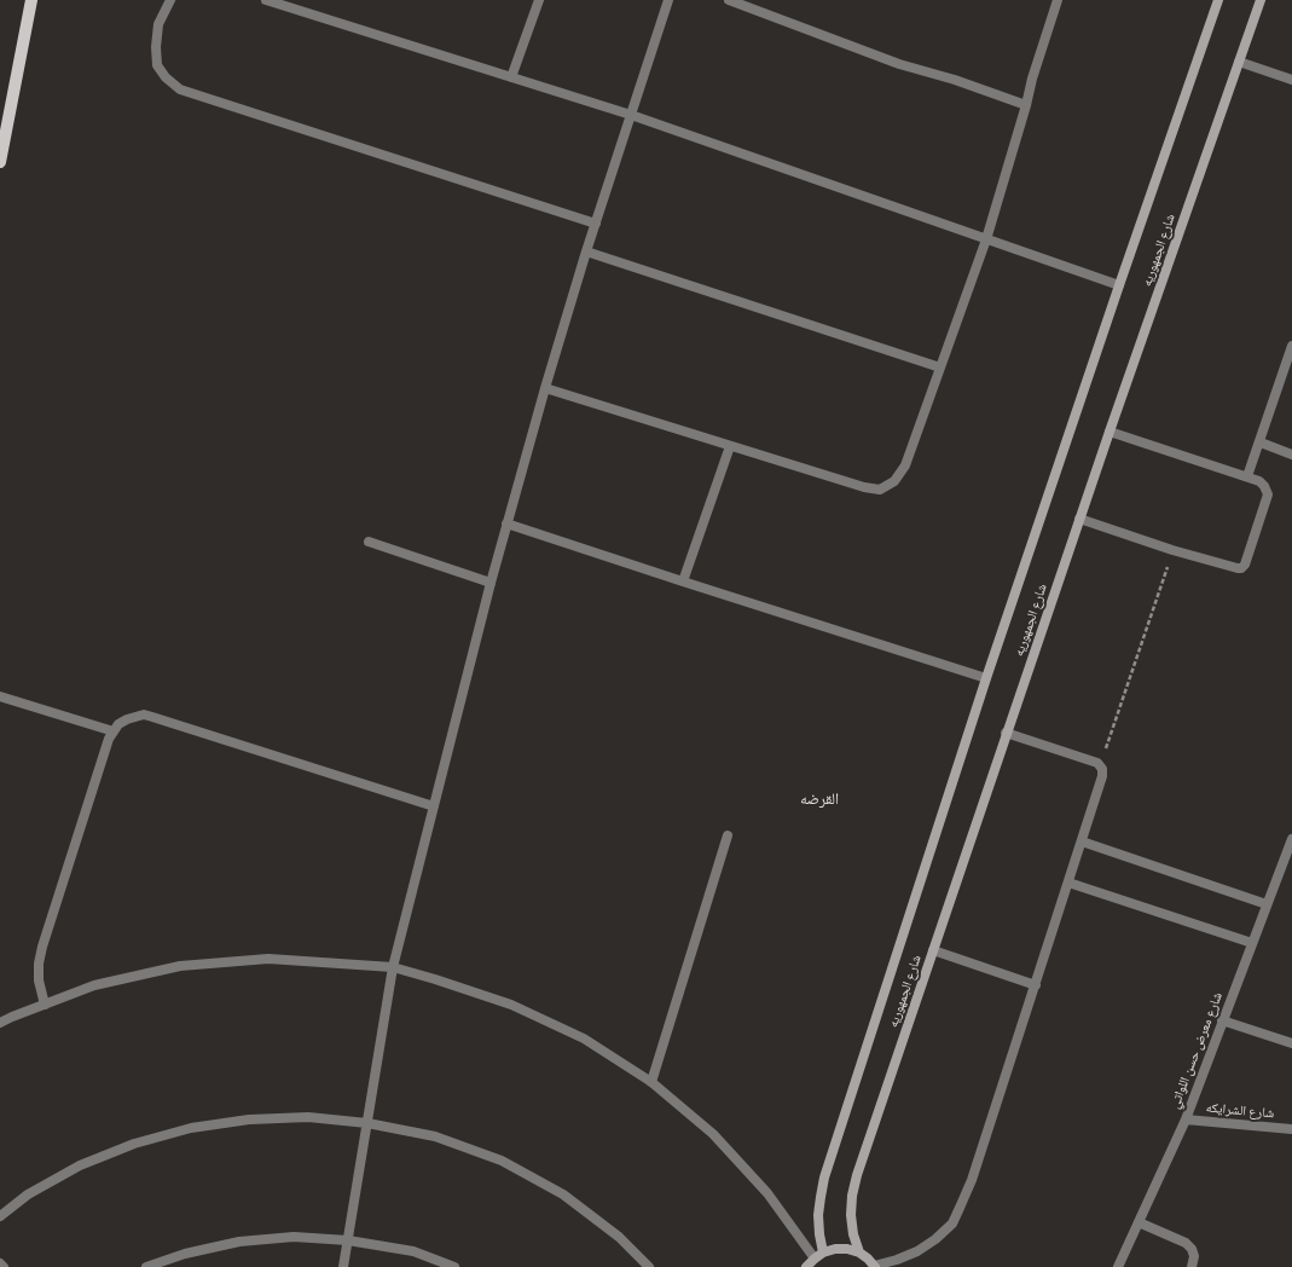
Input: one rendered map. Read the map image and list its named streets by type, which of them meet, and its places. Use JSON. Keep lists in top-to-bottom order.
{
  "streets": {
    "street": ["شارع الجمهوريه", "شارع معرض حسن اللواتي", "شارع الشرايكه"]
  },
  "crossings": [
    ["شارع معرض حسن اللواتي", "شارع الشرايكه"]
  ],
  "districts": ["القرضه"]
}
